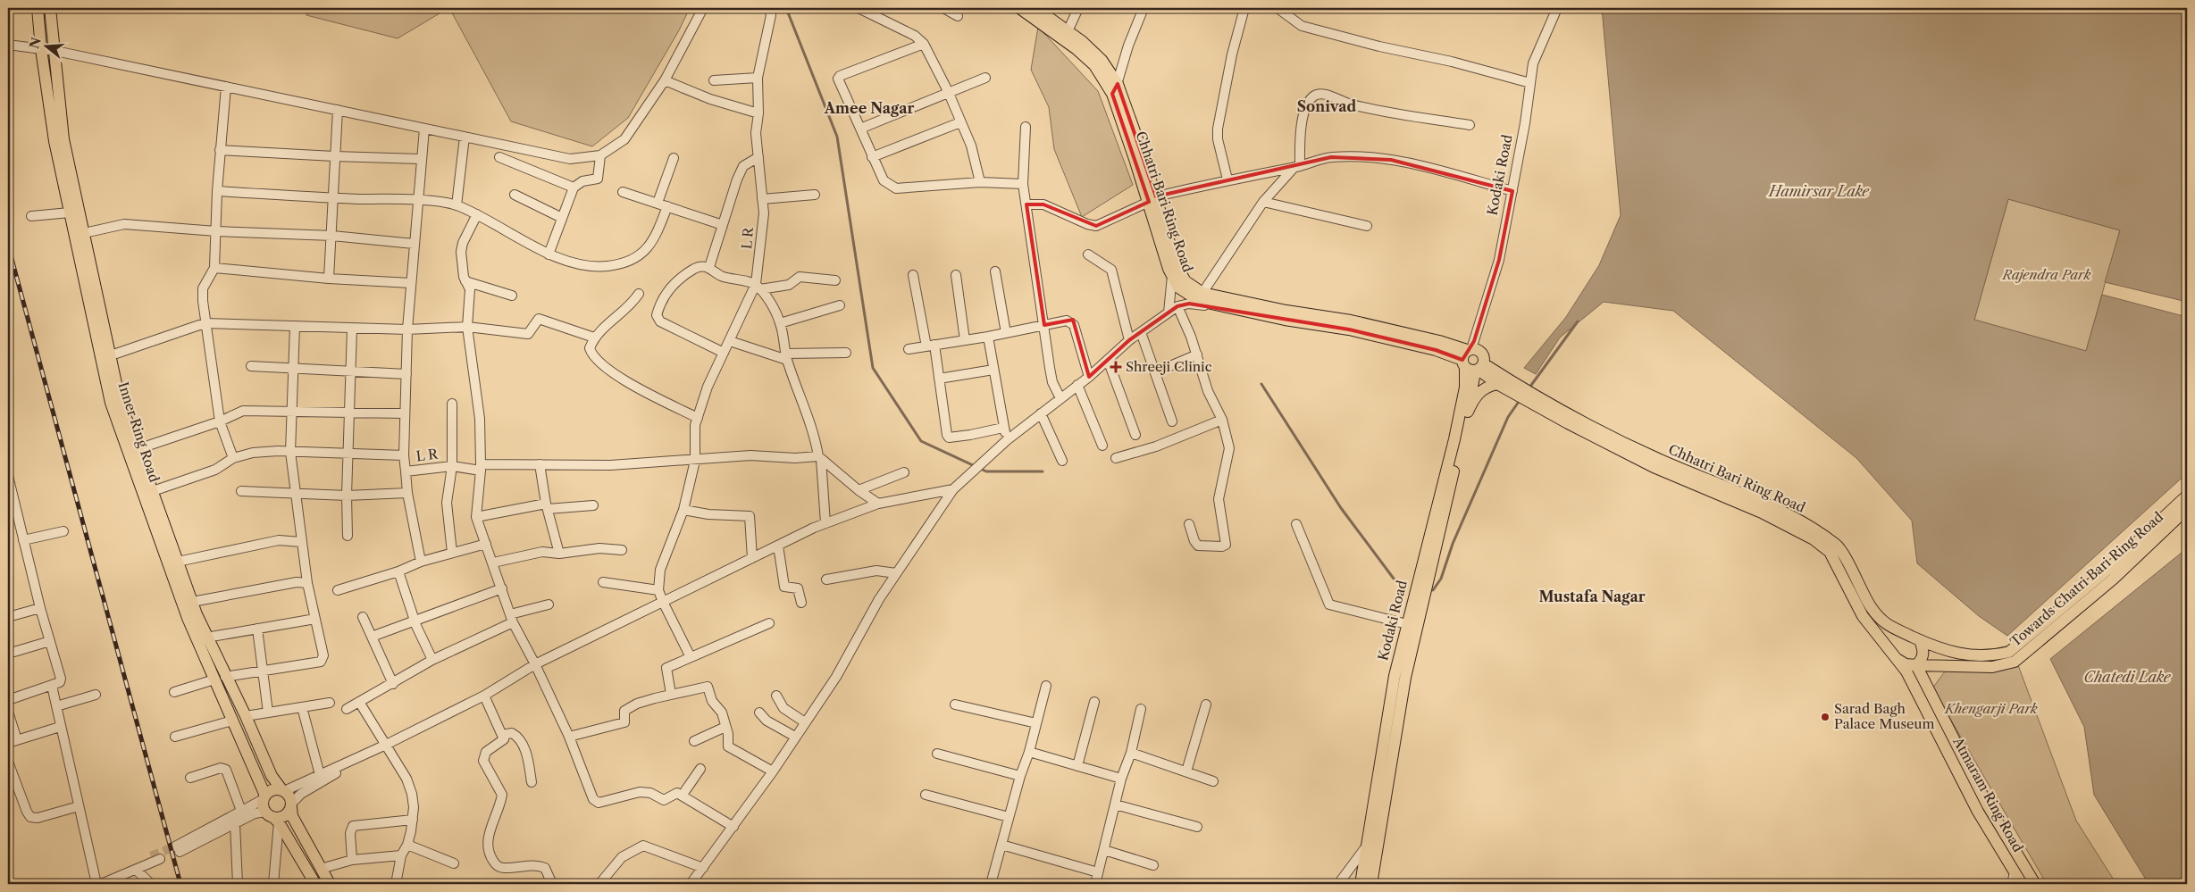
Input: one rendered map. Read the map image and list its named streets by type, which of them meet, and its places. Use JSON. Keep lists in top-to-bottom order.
{
  "streets": {
    "main road": [
      "Kodaki Road",
      "Chhatri Bari Ring Road",
      "Inner Ring Road",
      "Towards Chatri Bari Ring Road",
      "Atmaram Ring Road"
    ],
    "street": ["L R"]
  },
  "crossings": [
    ["Kodaki Road", "Chhatri Bari Ring Road"],
    ["Chhatri Bari Ring Road", "Towards Chatri Bari Ring Road"],
    ["Chhatri Bari Ring Road", "Atmaram Ring Road"],
    ["L R", "Inner Ring Road"],
    ["Towards Chatri Bari Ring Road", "Atmaram Ring Road"]
  ],
  "districts": ["Sonivad", "Amee Nagar", "Mustafa Nagar"],
  "water": ["Hamirsar Lake", "Chatedi Lake"],
  "parks": ["Rajendra Park", "Khengarji Park"],
  "places": {
    "health": ["Shreeji Clinic"],
    "other": ["Sarad Bagh Palace Museum"]
  },
  "north": "left"
}
